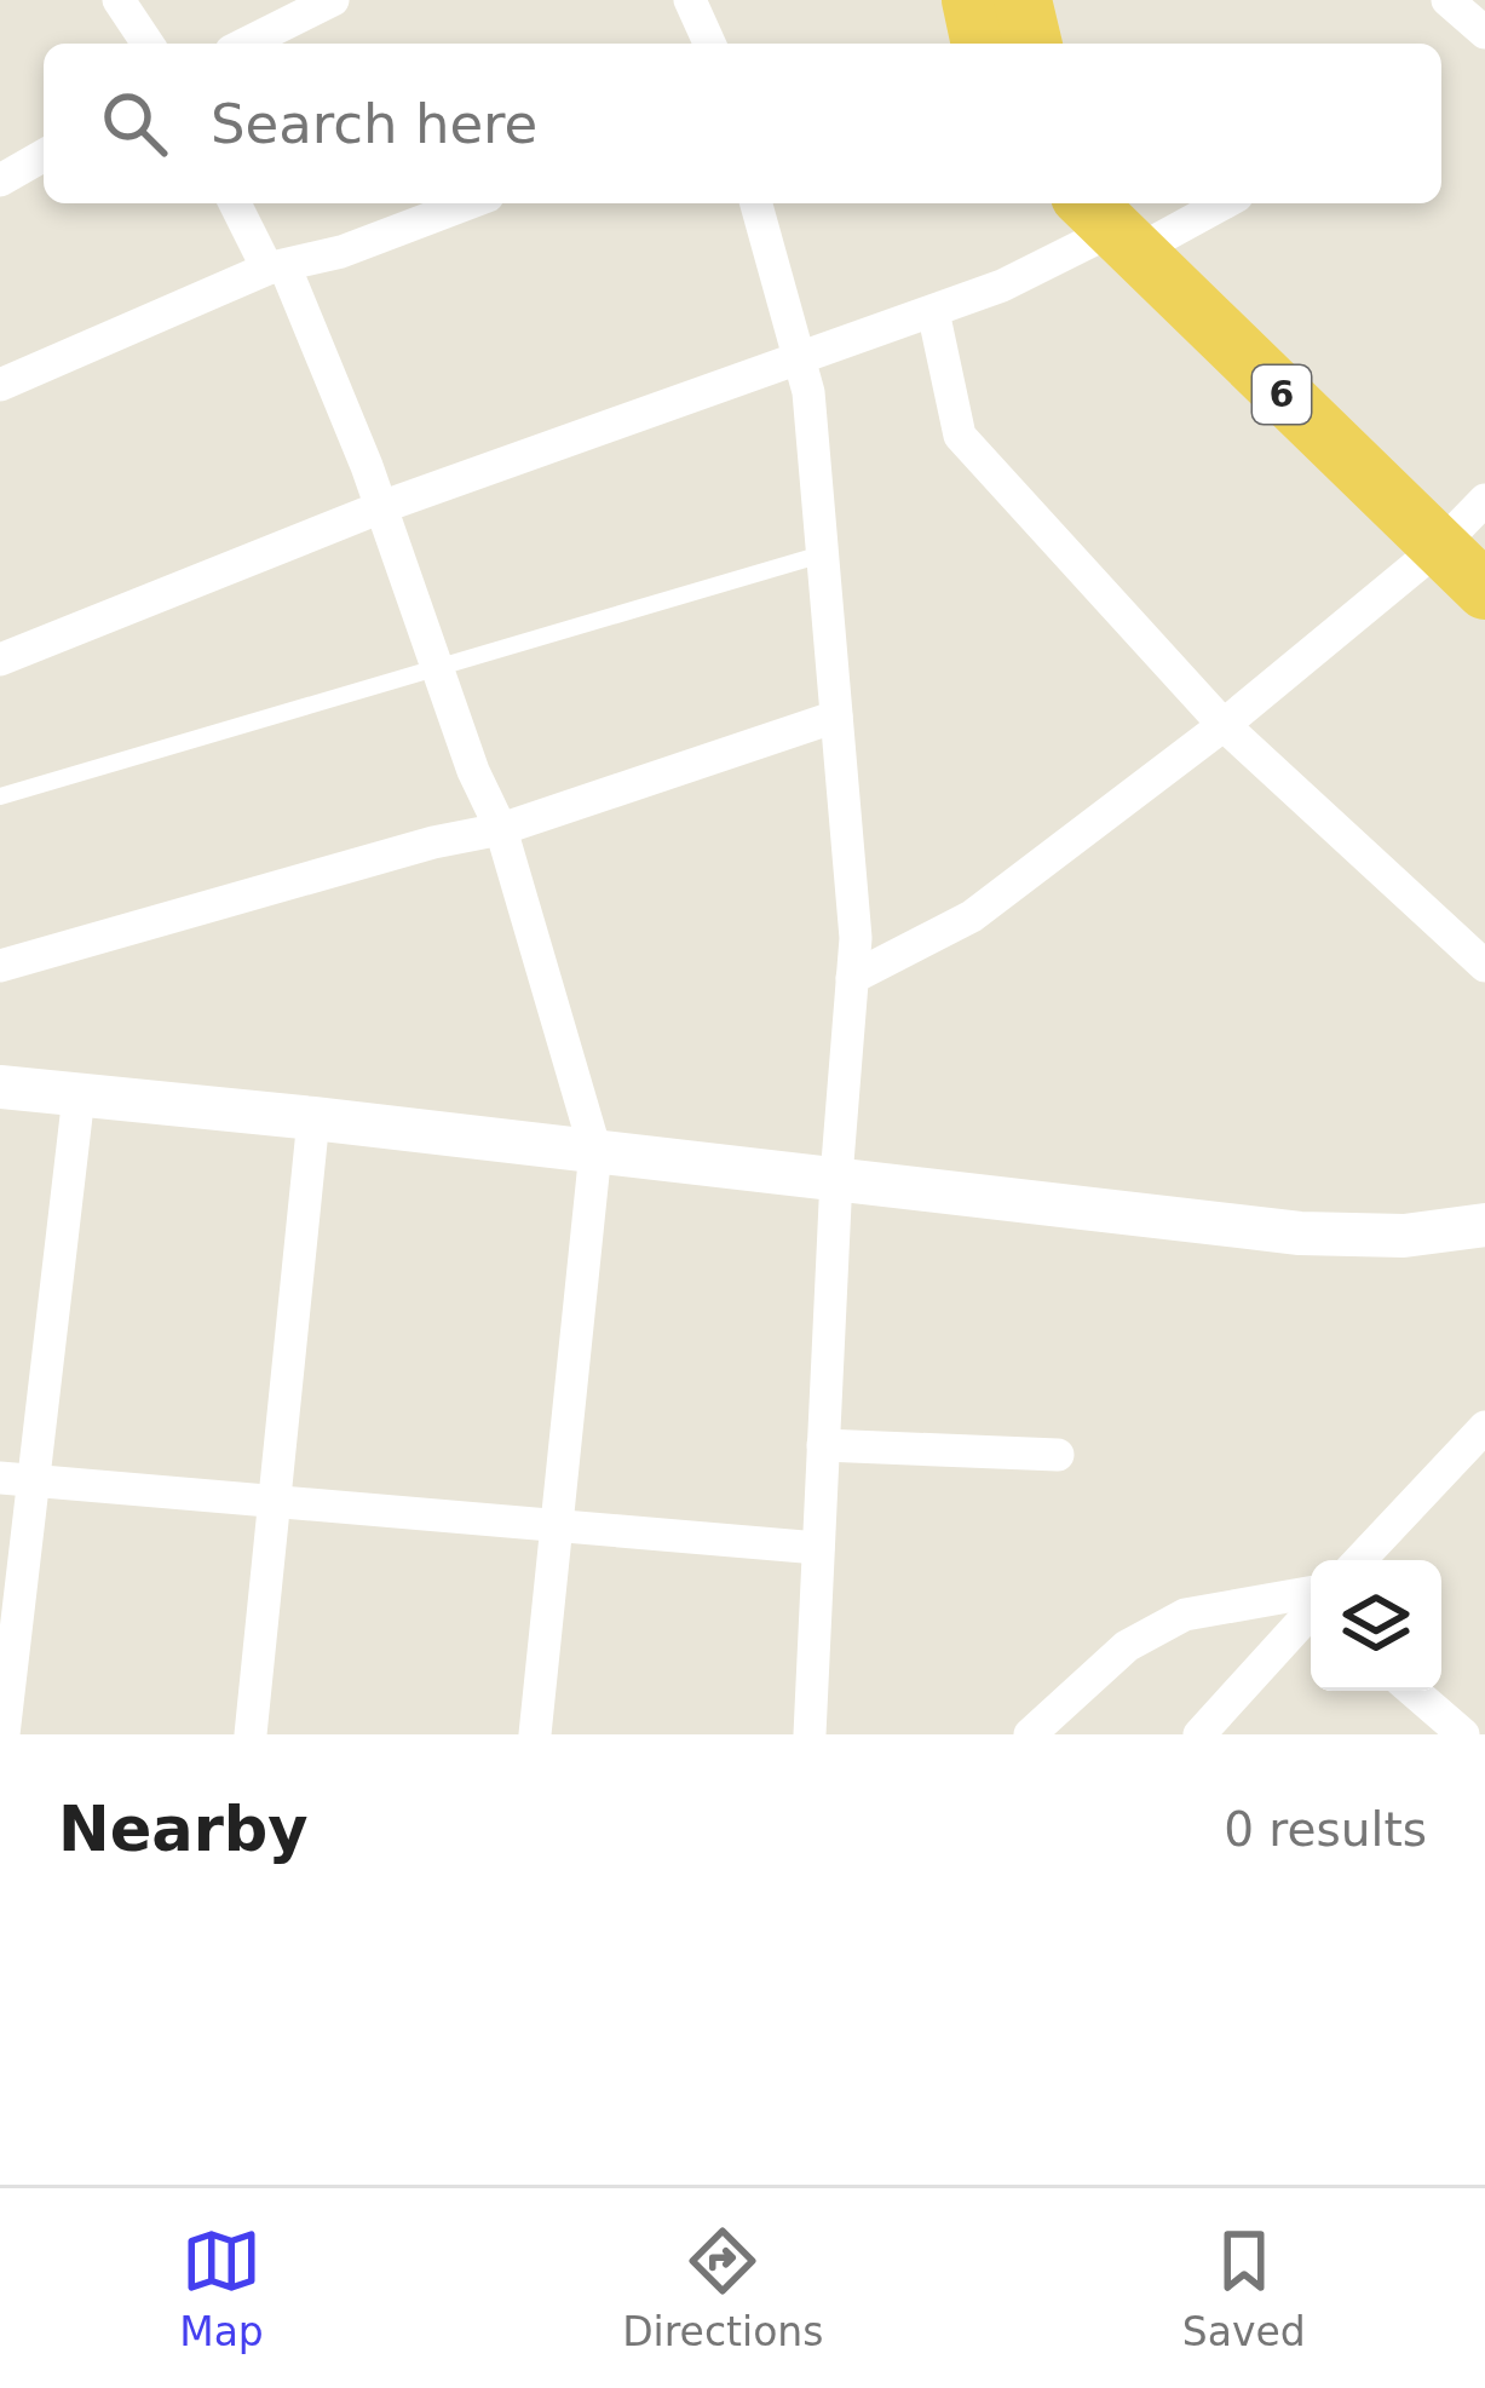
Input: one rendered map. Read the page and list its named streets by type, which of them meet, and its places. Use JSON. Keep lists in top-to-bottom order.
{
  "streets": {
    "highway": ["6"]
  },
  "page": {
    "search": "Search here",
    "heading": ["Nearby", "0 results"],
    "nav": ["Map", "Directions", "Saved"]
  }
}
